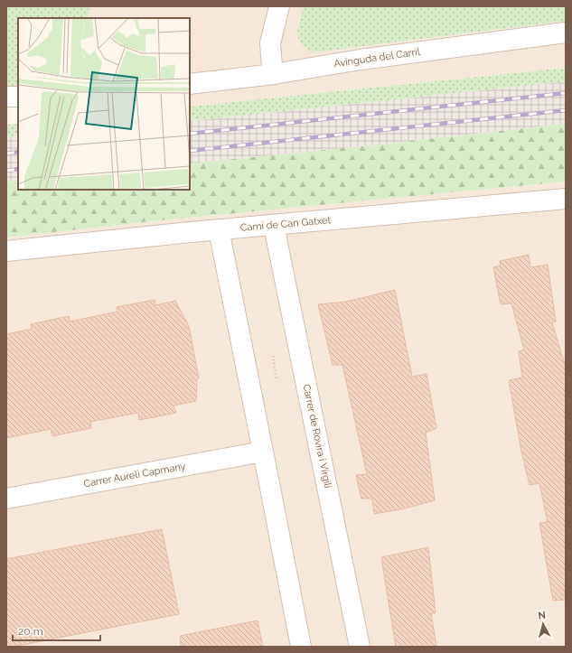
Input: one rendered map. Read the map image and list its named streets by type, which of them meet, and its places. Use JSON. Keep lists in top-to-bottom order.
{
  "streets": {
    "street": [
      "Avinguda del Carril",
      "Camí de Can Gatxet",
      "Carrer de Rovira i Virgili",
      "Carrer Aureli Capmany"
    ]
  },
  "crossings": [
    ["Camí de Can Gatxet", "Carrer de Rovira i Virgili"]
  ],
  "scale_bar": "20 m",
  "north": "top"
}
